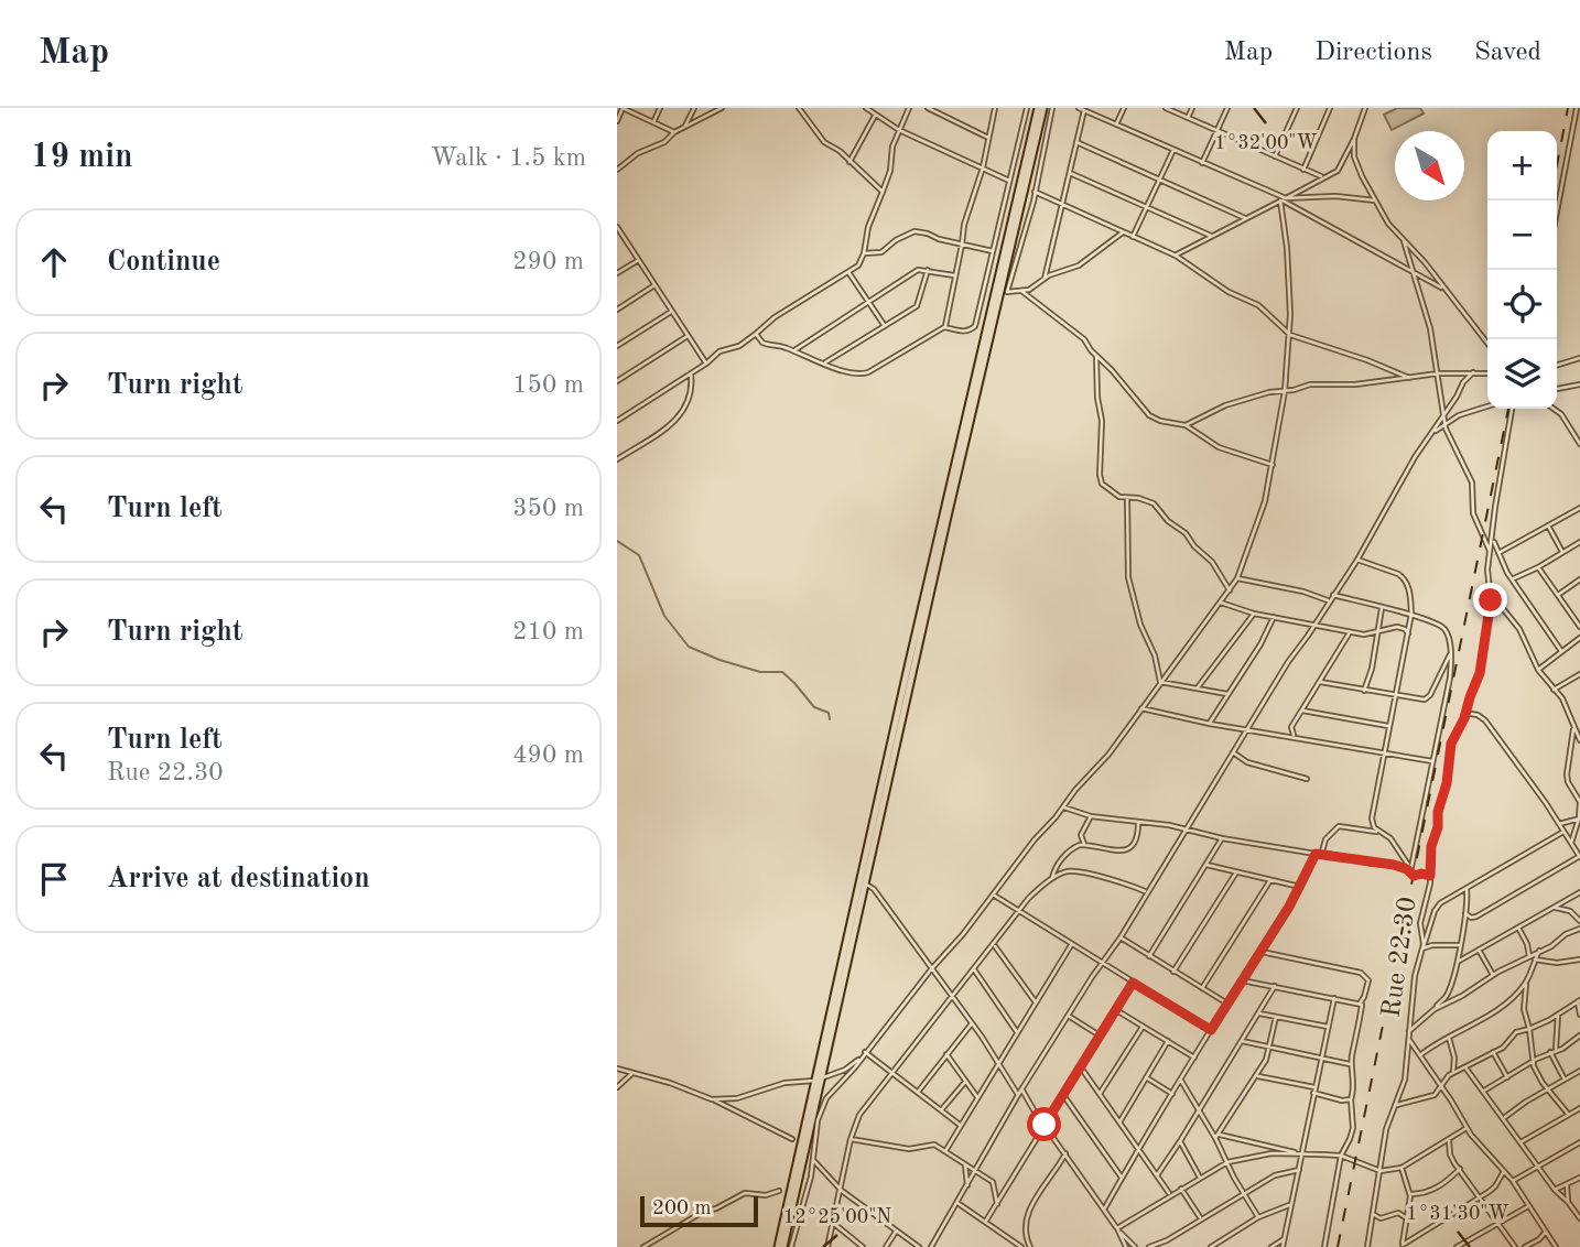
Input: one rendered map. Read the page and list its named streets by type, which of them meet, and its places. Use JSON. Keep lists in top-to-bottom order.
{
  "streets": {
    "street": ["Rue 22.30"]
  },
  "scale_bar": "200 m",
  "north": "bottom right",
  "page": {
    "header": "Map",
    "nav": ["Map", "Directions", "Saved"],
    "heading": ["19 min", "Walk · 1.5 km"],
    "map_buttons": ["+", "−"],
    "list": [
      ["Continue", "290 m"],
      ["Turn right", "150 m"],
      ["Turn left", "350 m"],
      ["Turn right", "210 m"],
      ["Turn left", "Rue 22.30", "490 m"],
      "Arrive at destination"
    ],
    "scale": "200 m"
  },
  "coordinates": ["1°32'00\"W", "1°31'30\"W", "12°25'00\"N"]
}
